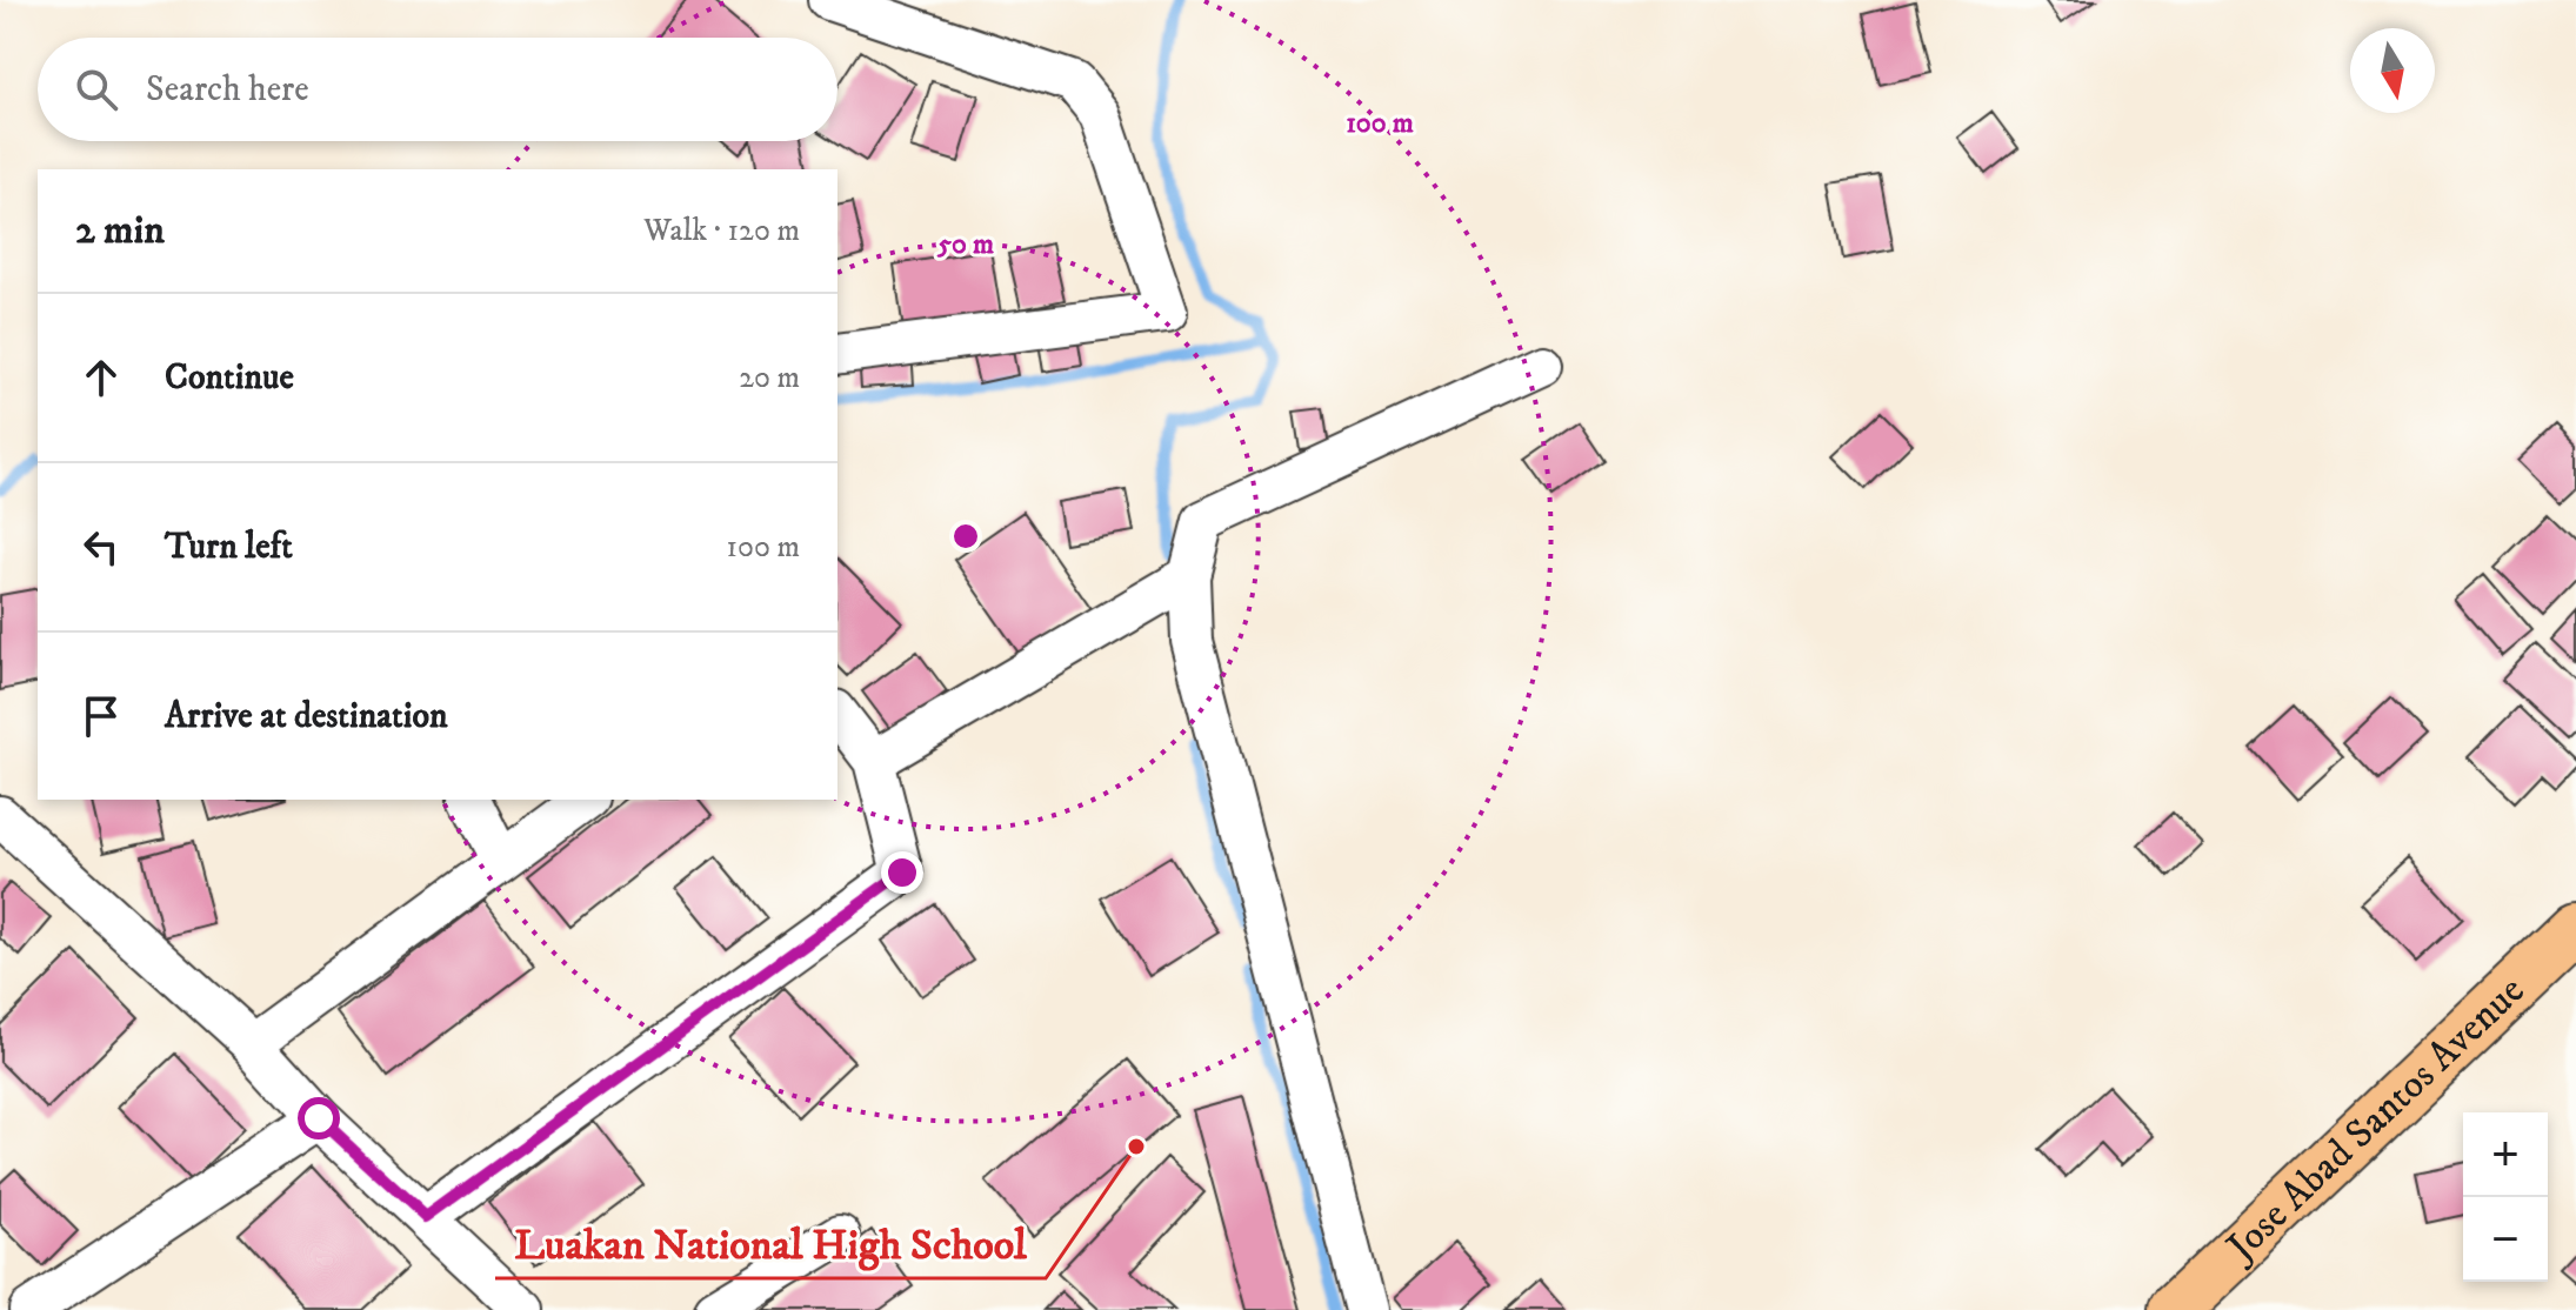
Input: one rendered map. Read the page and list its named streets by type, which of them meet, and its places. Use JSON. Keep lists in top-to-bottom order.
{
  "streets": {
    "highway": ["Jose Abad Santos Avenue"]
  },
  "places": ["Luakan National High School"],
  "north": "bottom",
  "page": {
    "search": "Search here",
    "heading": ["2 min", "Walk · 120 m"],
    "list": [
      ["Continue", "20 m"],
      ["Turn left", "100 m"],
      "Arrive at destination"
    ],
    "map_buttons": ["+", "−"]
  },
  "rings": ["100 m", "50 m"]
}
